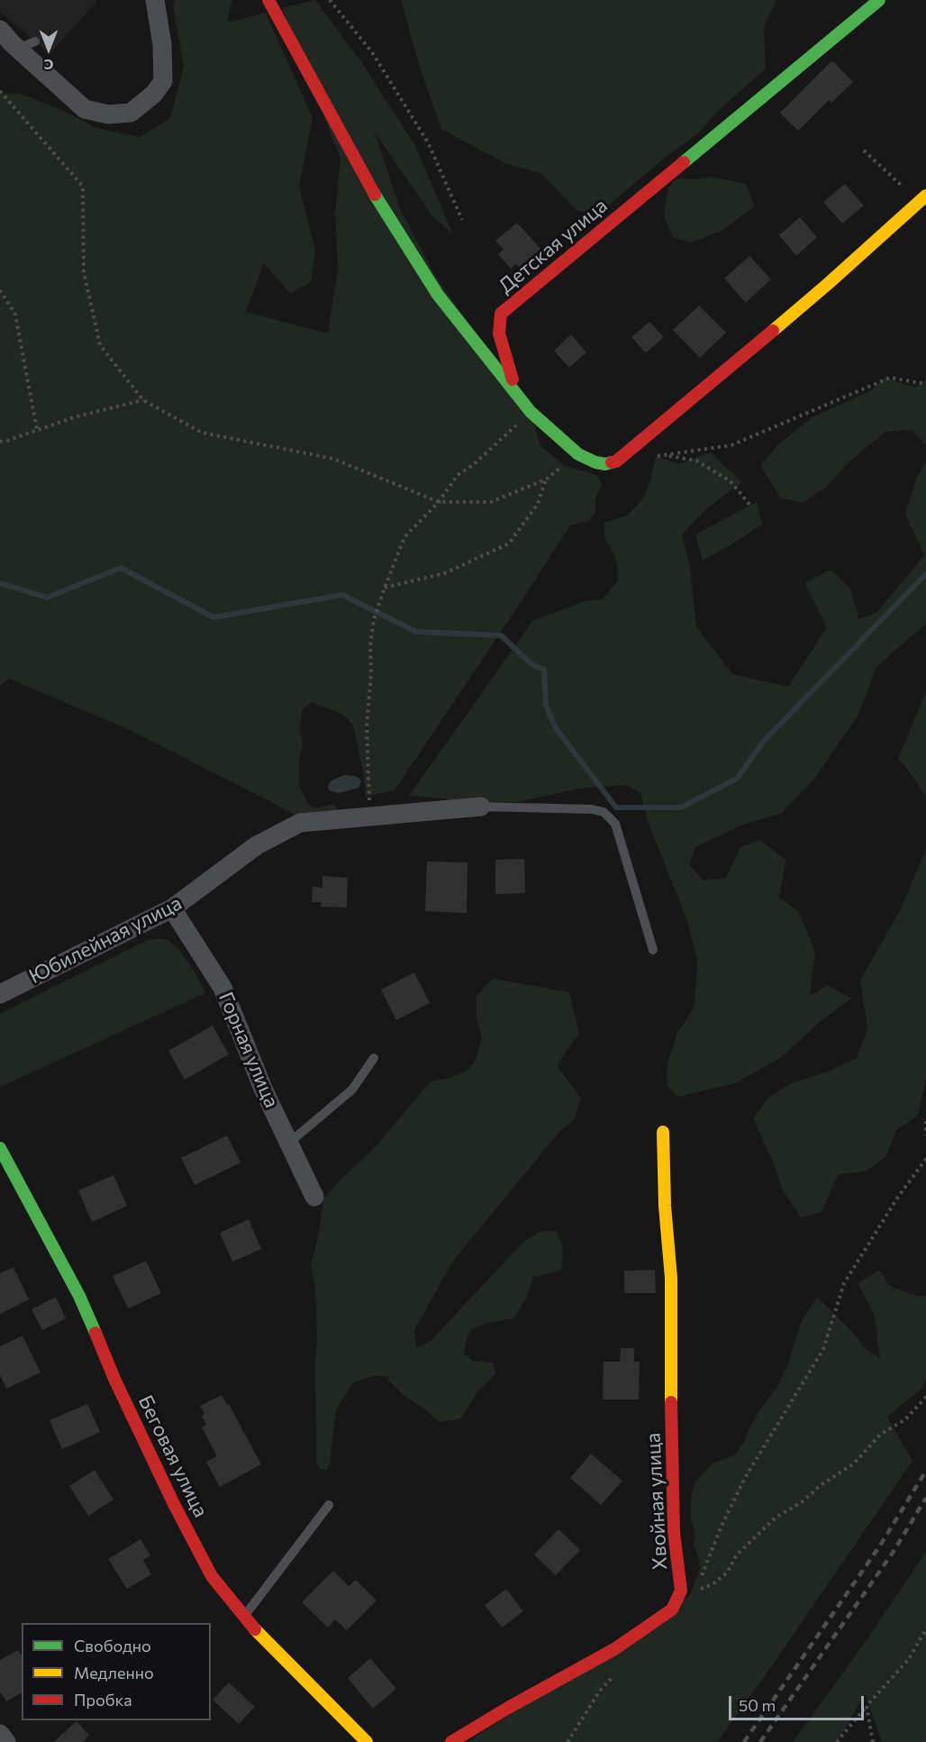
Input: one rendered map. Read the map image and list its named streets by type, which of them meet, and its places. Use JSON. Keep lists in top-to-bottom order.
{
  "streets": {
    "street": [
      "Детская улица",
      "Юбилейная улица",
      "Горная улица",
      "Беговая улица",
      "Хвойная улица"
    ]
  },
  "crossings": [
    ["Юбилейная улица", "Горная улица"]
  ],
  "legend": ["Свободно", "Медленно", "Пробка"],
  "scale_bar": "50 m",
  "north": "bottom"
}
